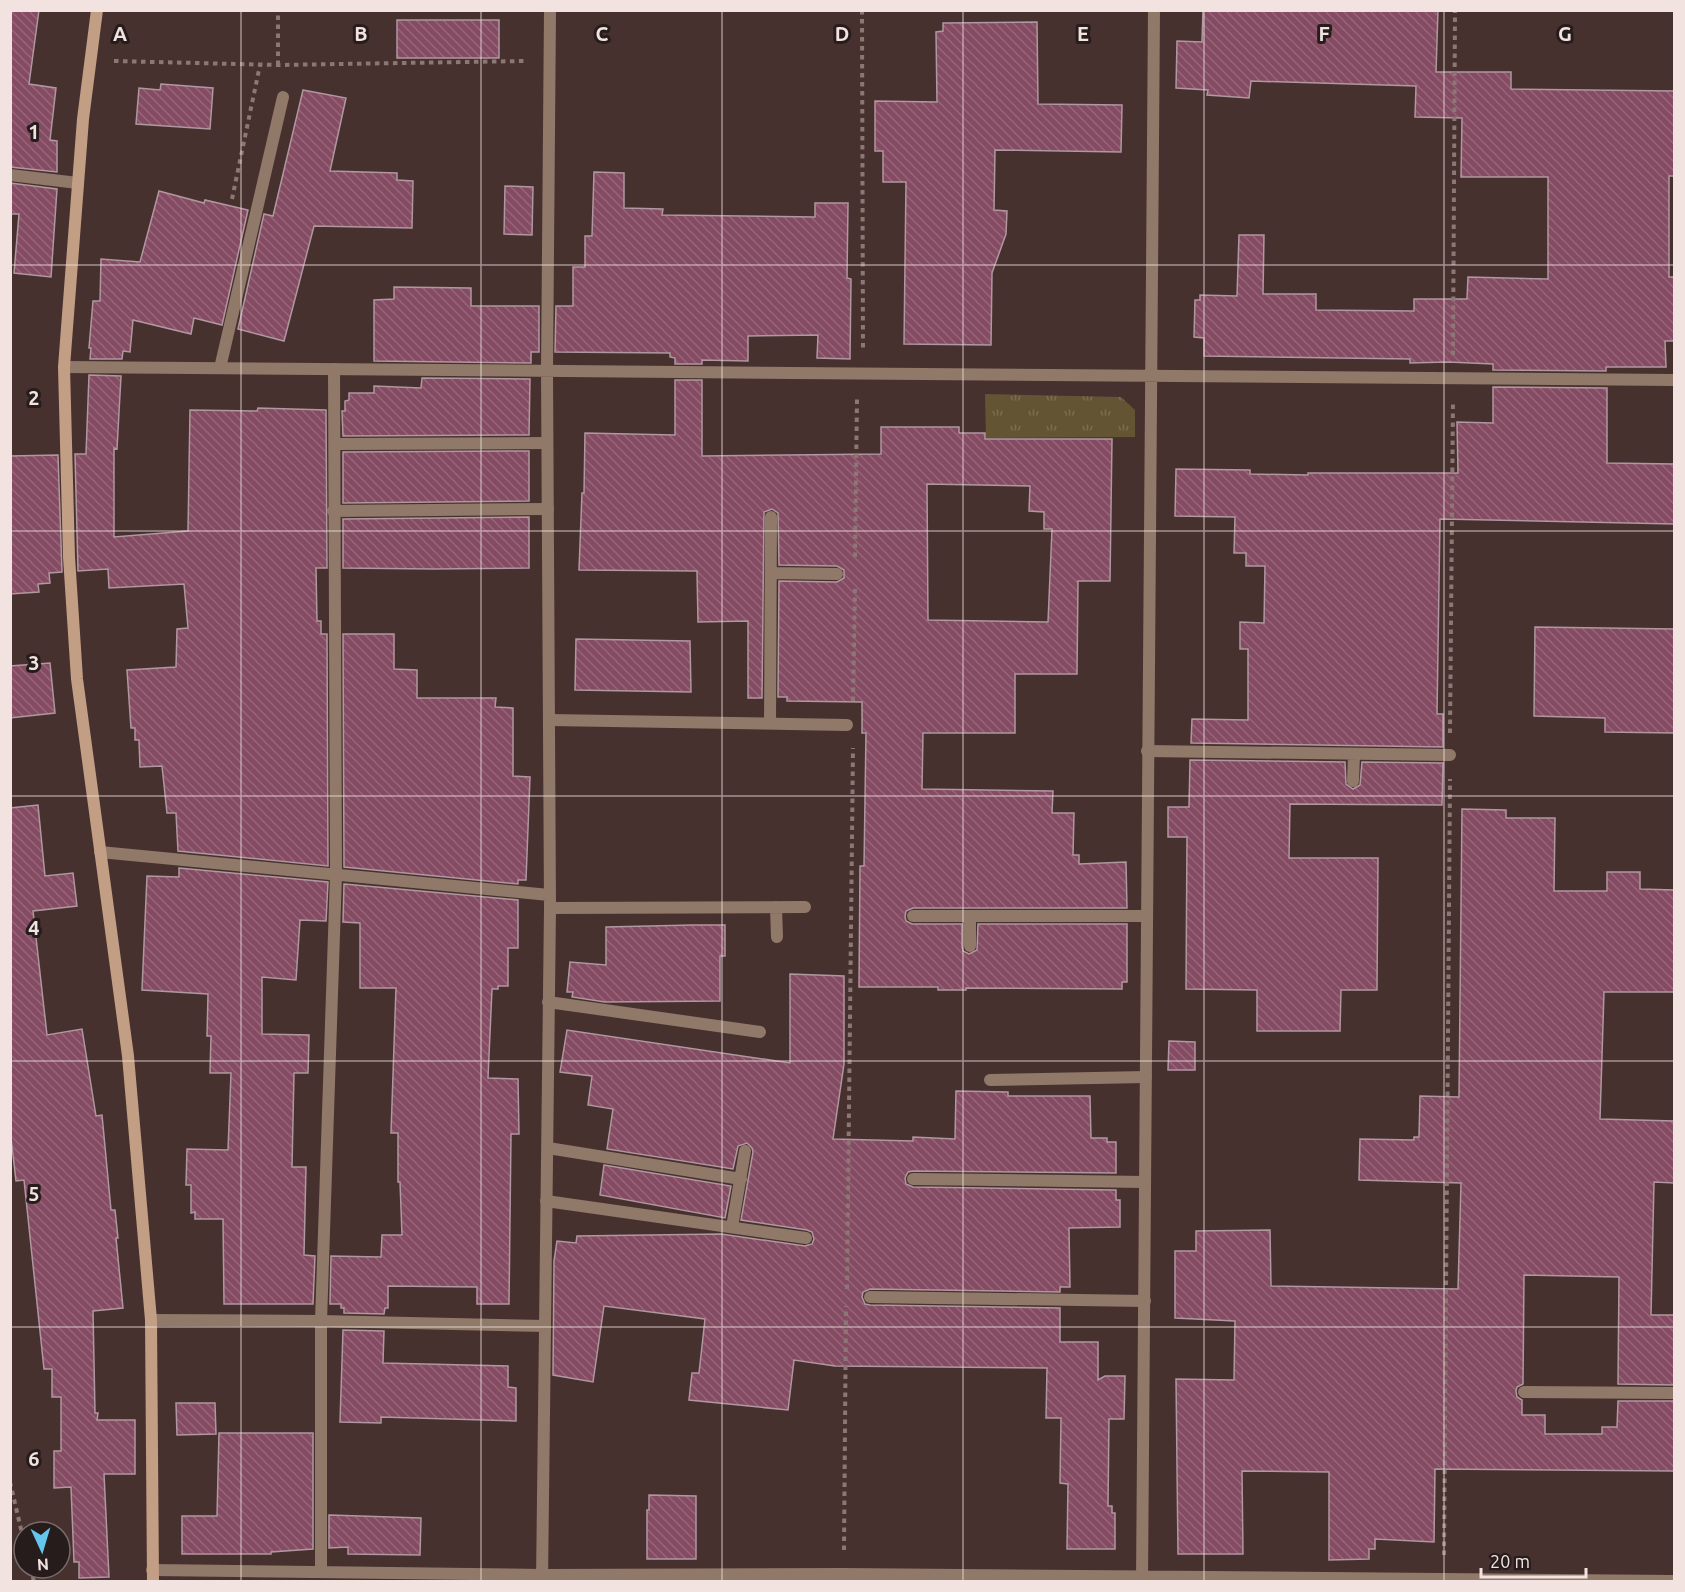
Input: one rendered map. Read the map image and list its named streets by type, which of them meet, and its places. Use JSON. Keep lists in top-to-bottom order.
{
  "scale_bar": "20 m",
  "north": "bottom",
  "grid": {
    "columns": [
      "A",
      "B",
      "C",
      "D",
      "E",
      "F",
      "G"
    ],
    "rows": [
      "1",
      "2",
      "3",
      "4",
      "5",
      "6"
    ]
  }
}
